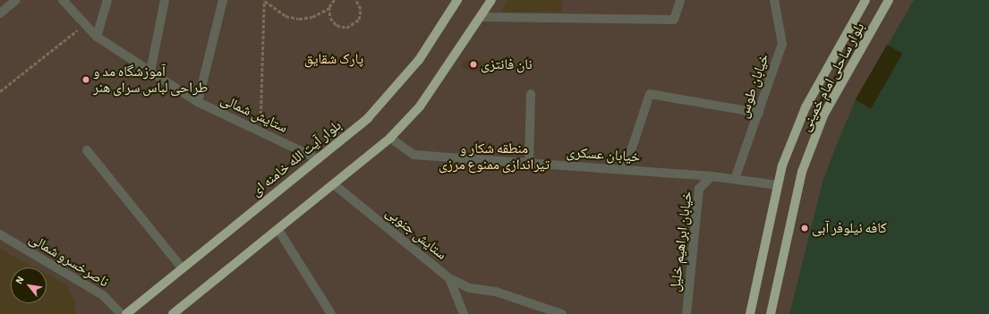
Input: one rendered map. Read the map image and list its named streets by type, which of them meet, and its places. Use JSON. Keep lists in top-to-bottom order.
{
  "streets": {
    "main road": ["بلوار ساحلی امام خمینی", "بلوار آیت الله خامنه ای"],
    "street": [
      "خیابان طوس",
      "ستایش شمالی",
      "خیابان عسکری",
      "ستایش جنوبی",
      "خیابان ابراهیم خلیل",
      "ناصرخسرو شمالی"
    ]
  },
  "crossings": [
    ["بلوار ساحلی امام خمینی", "خیابان عسکری"],
    ["خیابان طوس", "خیابان عسکری"],
    ["ستایش شمالی", "بلوار آیت الله خامنه ای"],
    ["خیابان عسکری", "خیابان ابراهیم خلیل"]
  ],
  "parks": ["پارک شقایق", "منطقه شکار و تیراندازی ممنوع مرزی"],
  "places": ["نان فانتزی", "آموزشگاه مد و طراحی لباس سرای هنر", "کافه نیلوفر آبی"],
  "north": "top left"
}
